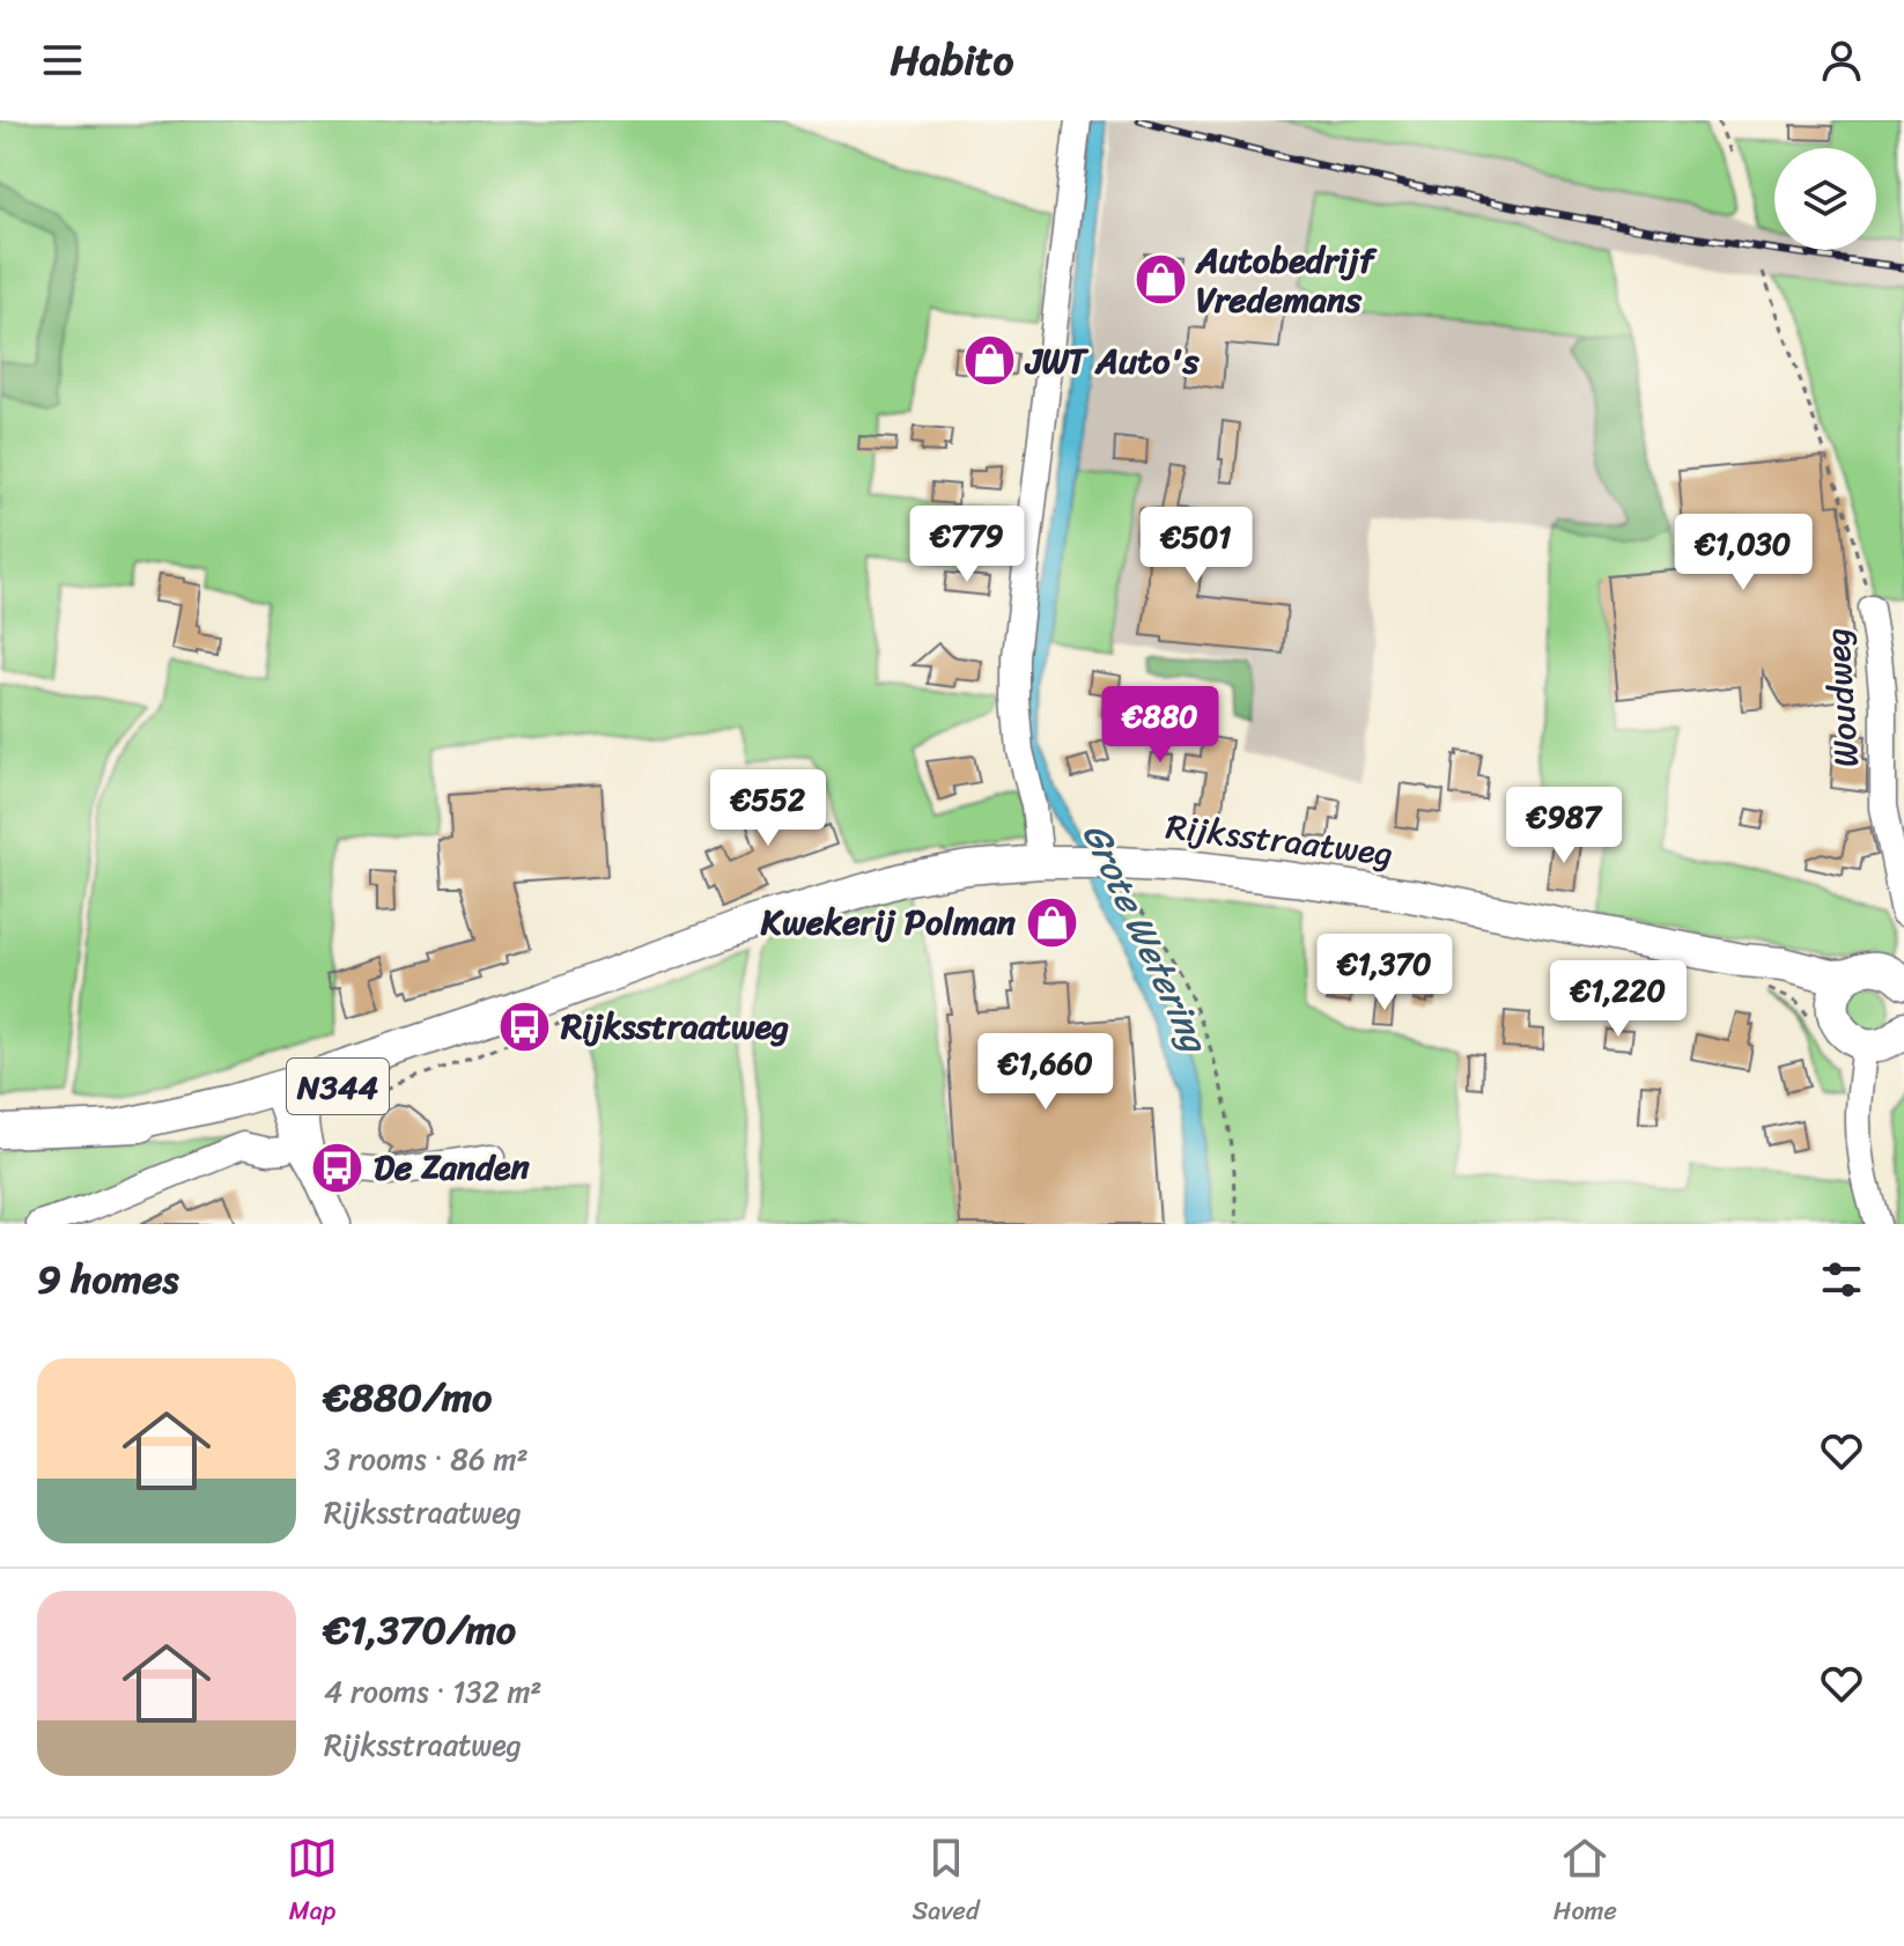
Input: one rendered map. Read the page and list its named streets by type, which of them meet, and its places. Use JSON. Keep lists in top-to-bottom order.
{
  "streets": {
    "main road": ["Rijksstraatweg", "N344"],
    "street": ["Woudweg"]
  },
  "crossings": [
    ["Rijksstraatweg", "N344"]
  ],
  "water": ["Grote Wetering"],
  "places": {
    "shop": ["Autobedrijf Vredemans", "JWT Auto's", "Kwekerij Polman"],
    "bus stop": ["Rijksstraatweg", "De Zanden"]
  },
  "page": {
    "header": "Habito",
    "price": [
      "€779",
      "€501",
      "€1,030",
      "€880",
      "€552",
      "€987",
      "€1,370",
      "€1,220",
      "€1,660"
    ],
    "heading": "9 homes",
    "list": [
      {
        "name": "€880/mo",
        "note": "3 rooms · 86 m² · Rijksstraatweg"
      },
      {
        "name": "€1,370/mo",
        "note": "4 rooms · 132 m² · Rijksstraatweg"
      }
    ],
    "tabs": ["Map", "Saved", "Home"]
  }
}
